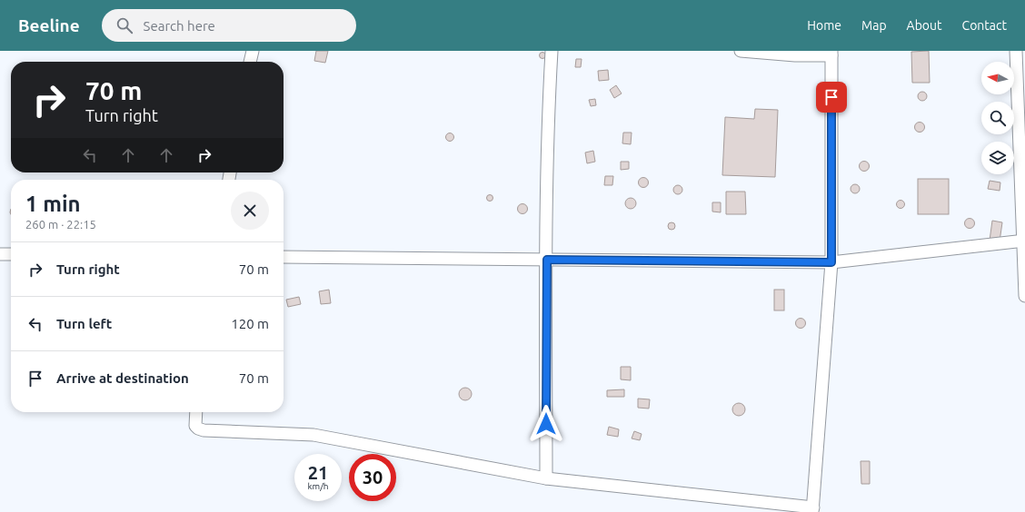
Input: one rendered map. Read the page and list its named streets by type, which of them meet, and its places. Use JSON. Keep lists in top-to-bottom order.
{
  "north": "left",
  "page": {
    "header": "Beeline",
    "search": "Search here",
    "nav": [
      "Home",
      "Map",
      "About",
      "Contact"
    ],
    "turn": ["70 m", "Turn right"],
    "heading": ["1 min", "260 m · 22:15"],
    "list": [
      {
        "name": "Turn right",
        "value": "70 m"
      },
      {
        "name": "Turn left",
        "value": "120 m"
      },
      {
        "name": "Arrive at destination",
        "value": "70 m"
      }
    ],
    "speed": "21 km/h",
    "limit": "30"
  }
}
